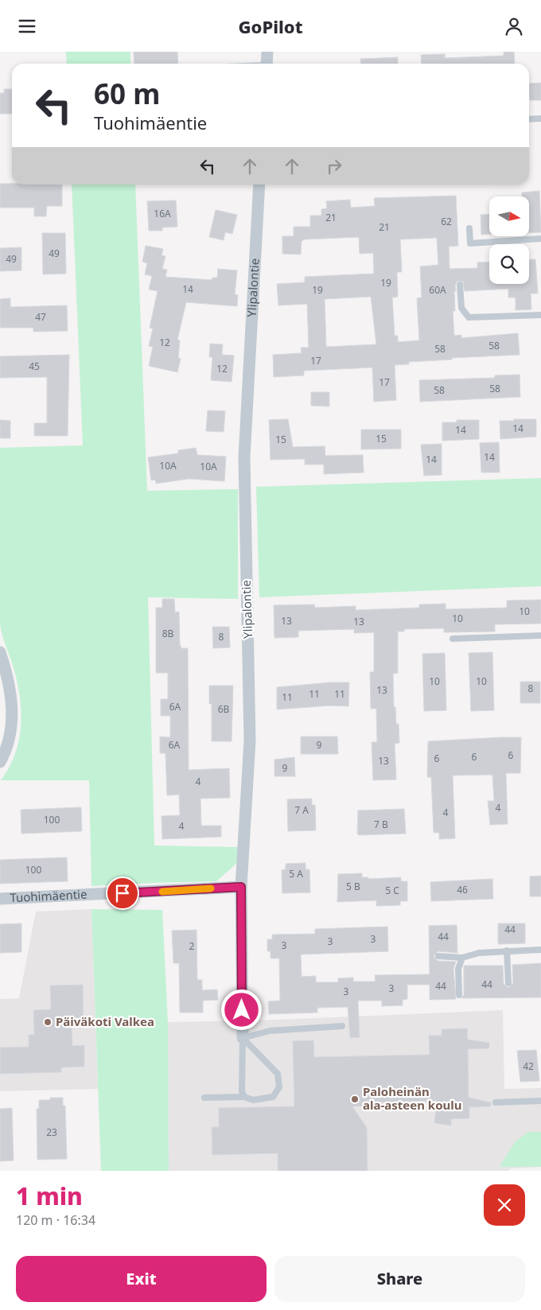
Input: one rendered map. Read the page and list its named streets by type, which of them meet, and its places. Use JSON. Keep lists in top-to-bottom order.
{
  "streets": {
    "street": ["Ylipalontie", "Tuohimäentie"]
  },
  "crossings": [
    ["Ylipalontie", "Tuohimäentie"]
  ],
  "places": ["Päiväkoti Valkea", "Paloheinän ala-asteen koulu"],
  "house_numbers": [
    "16A",
    "21",
    "62",
    "21",
    "49",
    "49",
    "19",
    "14",
    "19",
    "60A",
    "47",
    "12",
    "58",
    "58",
    "17",
    "45",
    "12",
    "17",
    "58",
    "58",
    "14",
    "14",
    "15",
    "15",
    "14",
    "14",
    "10A",
    "10A",
    "10",
    "10",
    "13",
    "13",
    "8B",
    "8",
    "10",
    "10",
    "8",
    "13",
    "11",
    "11",
    "11",
    "6A",
    "6B",
    "6A",
    "9",
    "6",
    "6",
    "6",
    "13",
    "9",
    "4",
    "4",
    "7 A",
    "4",
    "100",
    "7 B",
    "4",
    "100",
    "5 A",
    "5 B",
    "46",
    "5 C",
    "44",
    "44",
    "3",
    "3",
    "3",
    "2",
    "44",
    "44",
    "3",
    "3",
    "42",
    "23"
  ],
  "north": "right",
  "page": {
    "header": "GoPilot",
    "turn": ["60 m", "Tuohimäentie"],
    "heading": ["1 min", "120 m · 16:34"],
    "buttons": ["Exit", "Share"]
  }
}
